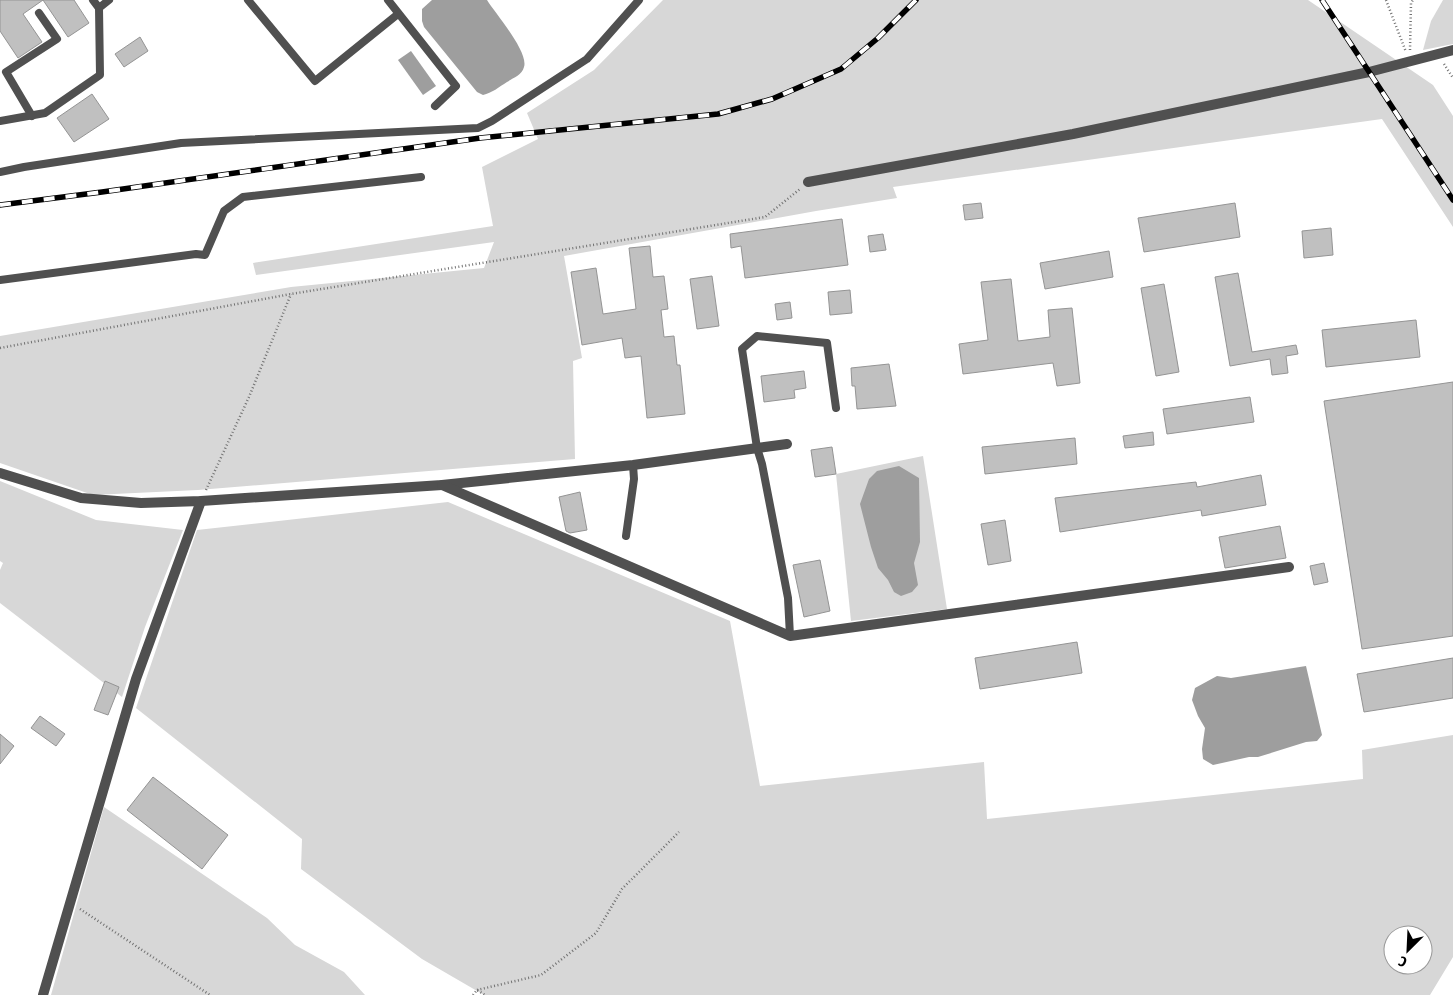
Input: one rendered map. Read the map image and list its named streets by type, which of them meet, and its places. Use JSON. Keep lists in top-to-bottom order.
{
  "north": "bottom left"
}
